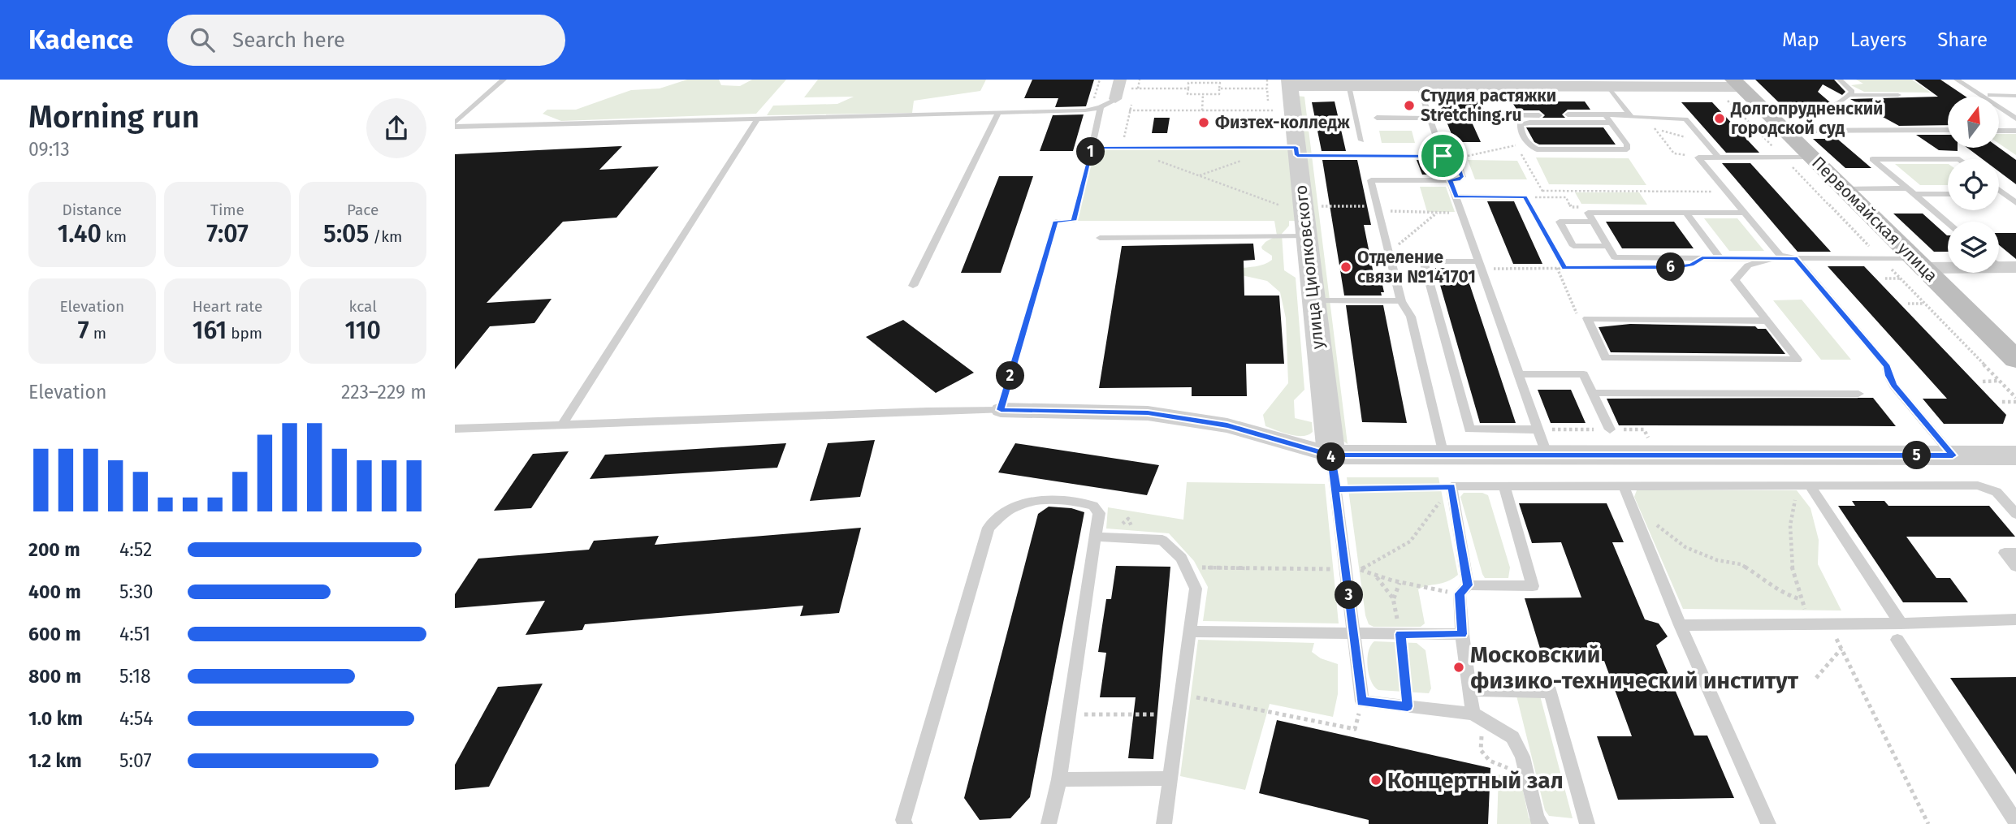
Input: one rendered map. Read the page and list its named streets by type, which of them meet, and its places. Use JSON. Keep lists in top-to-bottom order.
{
  "streets": {
    "main road": ["Первомайская улица"],
    "street": ["улица Циолковского"]
  },
  "places": [
    "Студия растяжки Stretching.ru",
    "Долгопрудненский городской суд",
    "Физтех-колледж",
    "Отделение связи №141701",
    "Московский физико-технический институт",
    "Концертный зал"
  ],
  "north": "top",
  "page": {
    "header": "Kadence",
    "search": "Search here",
    "nav": ["Map", "Layers", "Share"],
    "heading": ["Morning run", "09:13"],
    "pins": [
      "1",
      "6",
      "2",
      "5",
      "4",
      "3"
    ],
    "stats": [
      ["Distance", "1.40 km"],
      ["Time", "7:07"],
      ["Pace", "5:05 /km"],
      ["Elevation", "7 m"],
      ["Heart rate", "161 bpm"],
      ["kcal", "110"]
    ],
    "chart": ["Elevation", "223–229 m"],
    "list": [
      {
        "name": "200 m",
        "note": "4:52"
      },
      {
        "name": "400 m",
        "note": "5:30"
      },
      {
        "name": "600 m",
        "note": "4:51"
      },
      {
        "name": "800 m",
        "note": "5:18"
      },
      {
        "name": "1.0 km",
        "note": "4:54"
      },
      {
        "name": "1.2 km",
        "note": "5:07"
      }
    ]
  }
}
